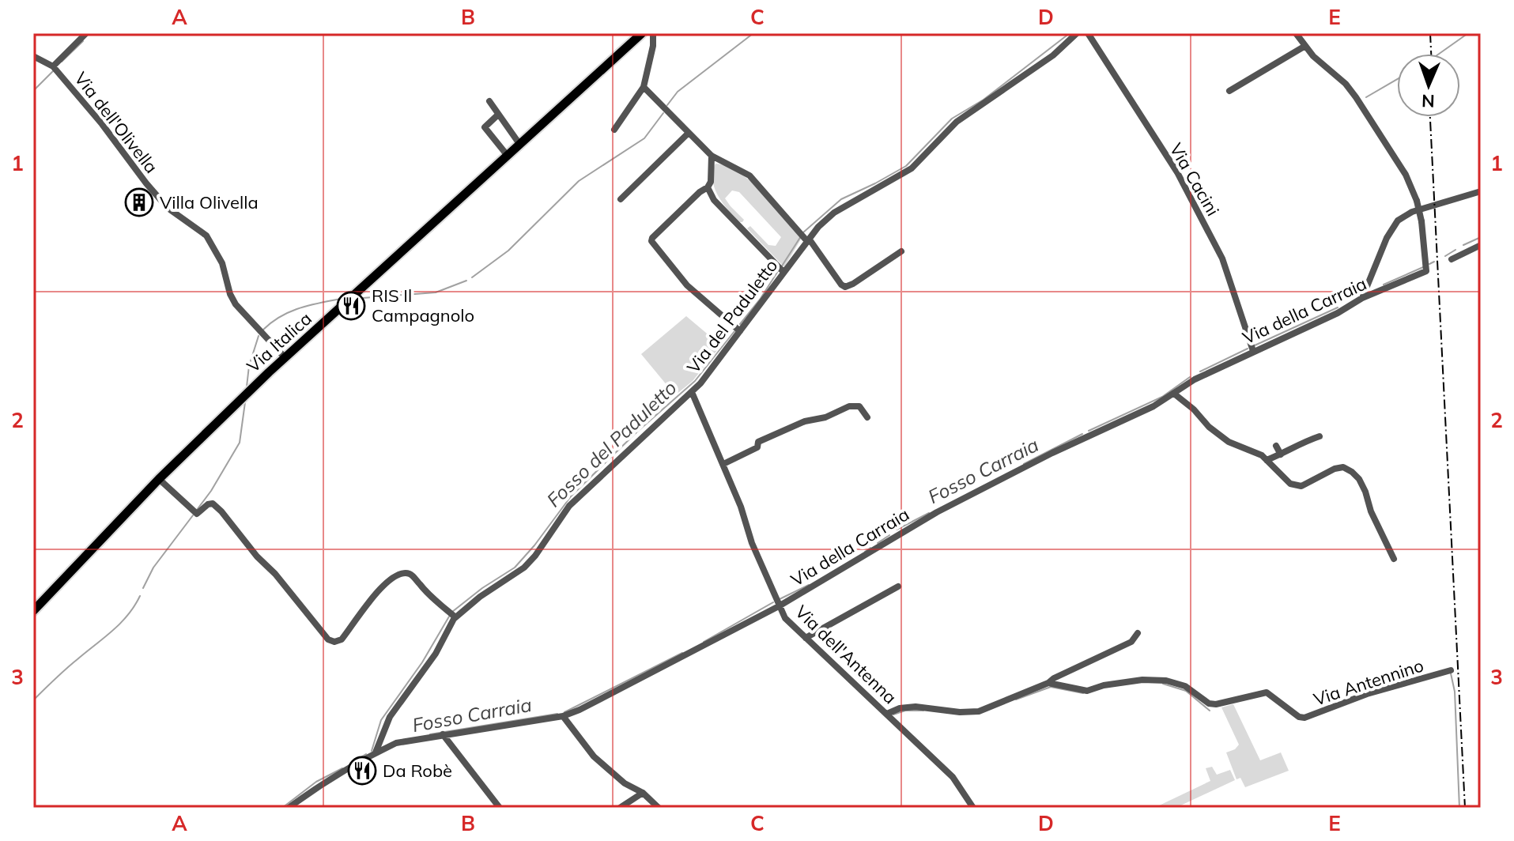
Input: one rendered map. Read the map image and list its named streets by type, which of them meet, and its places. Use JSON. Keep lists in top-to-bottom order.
{
  "streets": {
    "main road": ["Via Italica"],
    "street": [
      "Via dell'Olivella",
      "Via Cacini",
      "Via della Carraia",
      "Via del Paduletto",
      "Via dell'Antenna",
      "Via Antennino"
    ]
  },
  "crossings": [
    ["Via dell'Olivella", "Via Italica"],
    ["Via Cacini", "Via della Carraia"],
    ["Via della Carraia", "Via del Paduletto"],
    ["Via della Carraia", "Via dell'Antenna"],
    ["Via del Paduletto", "Via dell'Antenna"]
  ],
  "water": ["Fosso del Paduletto", "Fosso Carraia"],
  "places": {
    "building": ["Villa Olivella"],
    "restaurant": ["RIS Il Campagnolo", "Da Robè"]
  },
  "north": "bottom",
  "grid": {
    "columns": [
      "A",
      "B",
      "C",
      "D",
      "E"
    ],
    "rows": ["1", "2", "3"]
  }
}
